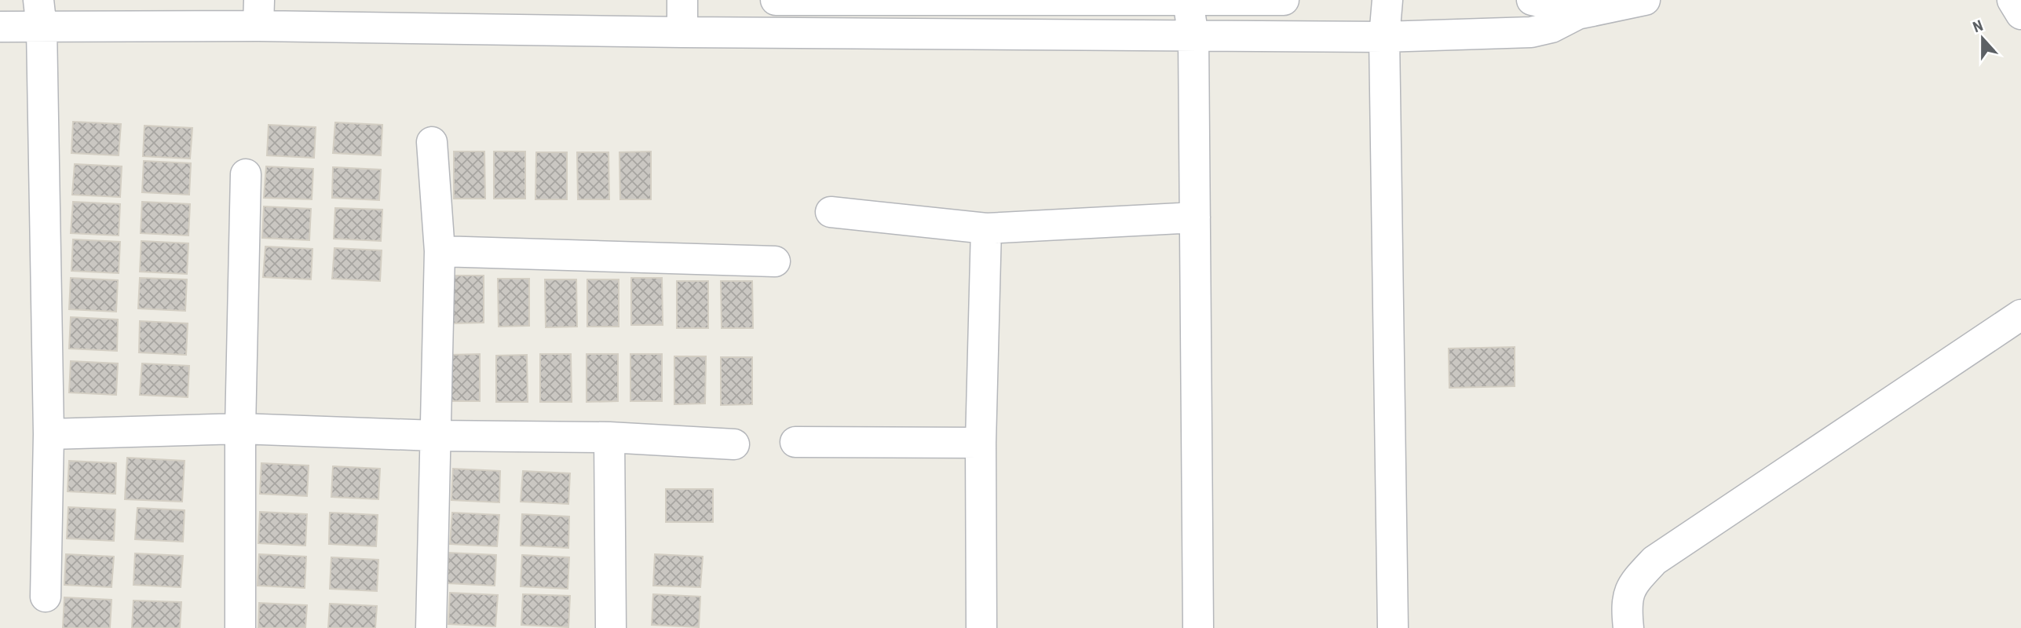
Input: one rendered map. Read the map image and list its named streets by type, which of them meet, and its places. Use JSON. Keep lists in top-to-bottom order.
{
  "north": "top"
}
